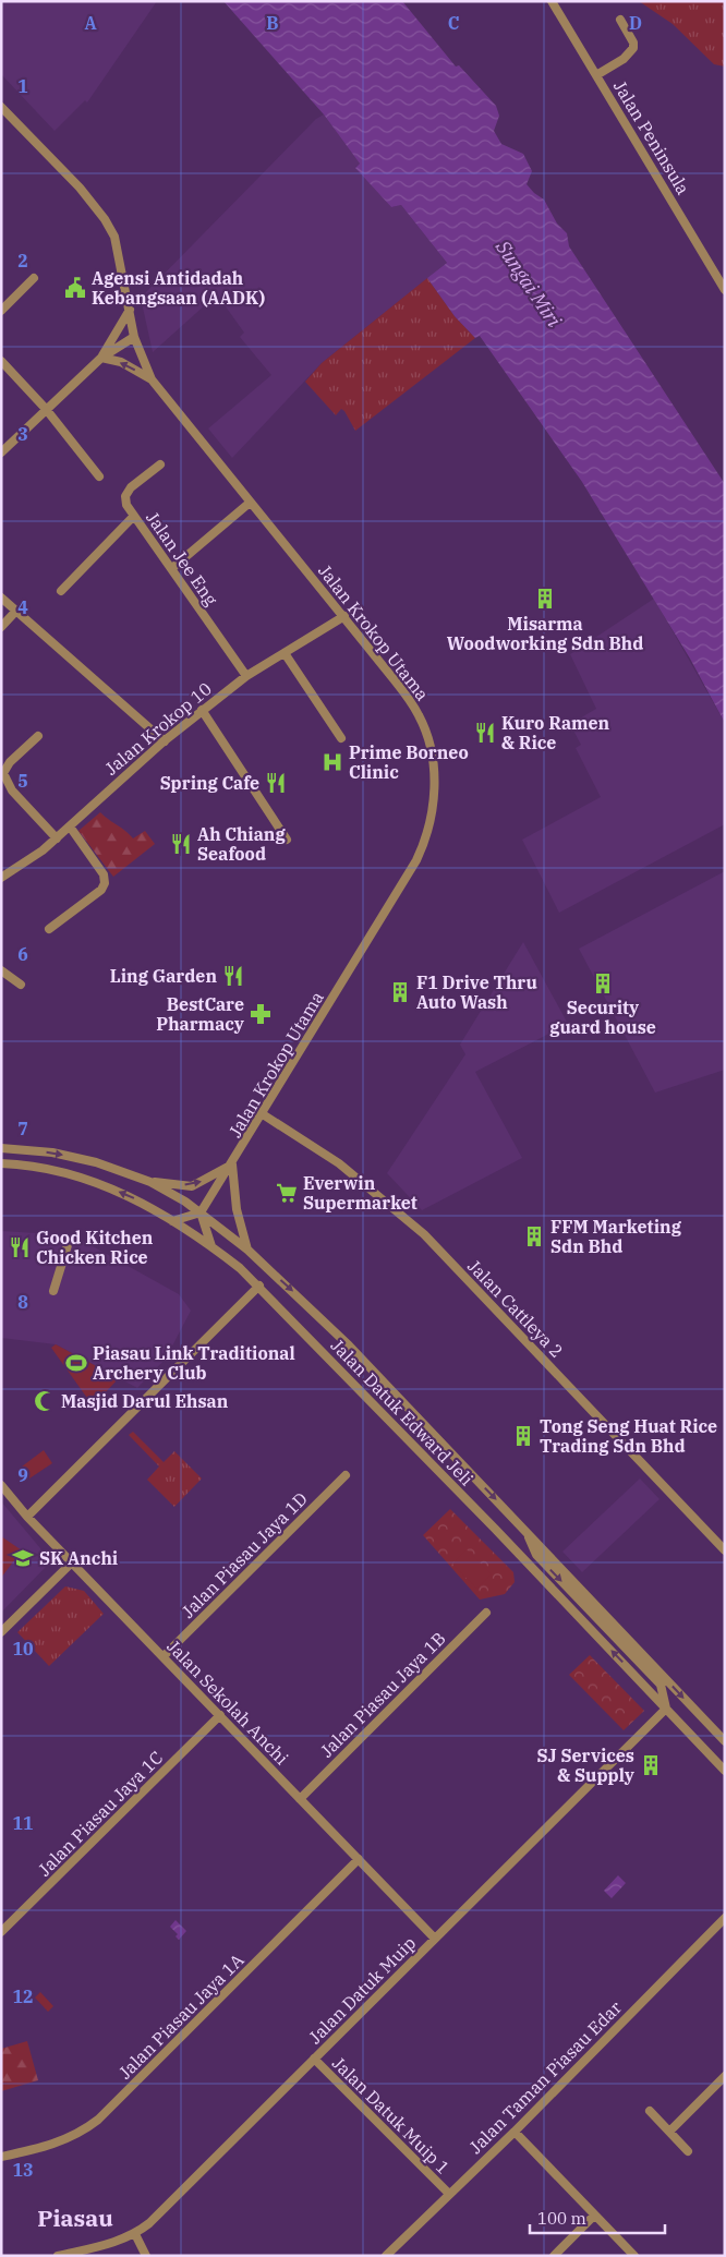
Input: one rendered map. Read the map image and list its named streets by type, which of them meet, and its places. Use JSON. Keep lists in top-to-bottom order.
{
  "streets": {
    "street": [
      "Jalan Peninsula",
      "Jalan Jee Eng",
      "Jalan Krokop Utama",
      "Jalan Krokop 10",
      "Jalan Cattleya 2",
      "Jalan Datuk Edward Jeli",
      "Jalan Piasau Jaya 1D",
      "Jalan Piasau Jaya 1B",
      "Jalan Sekolah Anchi",
      "Jalan Piasau Jaya 1C",
      "Jalan Datuk Muip",
      "Jalan Piasau Jaya 1A",
      "Jalan Taman Piasau Edar",
      "Jalan Datuk Muip 1"
    ]
  },
  "crossings": [
    ["Jalan Jee Eng", "Jalan Krokop 10"],
    ["Jalan Krokop Utama", "Jalan Krokop 10"],
    ["Jalan Krokop Utama", "Jalan Cattleya 2"],
    ["Jalan Krokop Utama", "Jalan Datuk Edward Jeli"],
    ["Jalan Datuk Edward Jeli", "Jalan Datuk Muip"],
    ["Jalan Piasau Jaya 1D", "Jalan Sekolah Anchi"],
    ["Jalan Piasau Jaya 1B", "Jalan Sekolah Anchi"],
    ["Jalan Sekolah Anchi", "Jalan Piasau Jaya 1C"],
    ["Jalan Sekolah Anchi", "Jalan Datuk Muip"],
    ["Jalan Sekolah Anchi", "Jalan Piasau Jaya 1A"],
    ["Jalan Datuk Muip", "Jalan Datuk Muip 1"],
    ["Jalan Taman Piasau Edar", "Jalan Datuk Muip 1"]
  ],
  "districts": ["Piasau"],
  "water": ["Sungai Miri"],
  "places": {
    "public building": ["Agensi Antidadah Kebangsaan (AADK)"],
    "building": [
      "Misarma Woodworking Sdn Bhd",
      "Security guard house",
      "F1 Drive Thru Auto Wash",
      "FFM Marketing Sdn Bhd",
      "Tong Seng Huat Rice Trading Sdn Bhd",
      "SJ Services & Supply"
    ],
    "restaurant": [
      "Kuro Ramen & Rice",
      "Spring Cafe",
      "Ah Chiang Seafood",
      "Ling Garden",
      "Good Kitchen Chicken Rice"
    ],
    "hospital": ["Prime Borneo Clinic"],
    "pharmacy": ["BestCare Pharmacy"],
    "supermarket": ["Everwin Supermarket"],
    "sports": ["Piasau Link Traditional Archery Club"],
    "mosque": ["Masjid Darul Ehsan"],
    "school or university": ["SK Anchi"]
  },
  "scale_bar": "100 m",
  "grid": {
    "columns": [
      "A",
      "B",
      "C",
      "D"
    ],
    "rows": [
      "1",
      "2",
      "3",
      "4",
      "5",
      "6",
      "7",
      "8",
      "9",
      "10",
      "11",
      "12",
      "13"
    ]
  }
}
